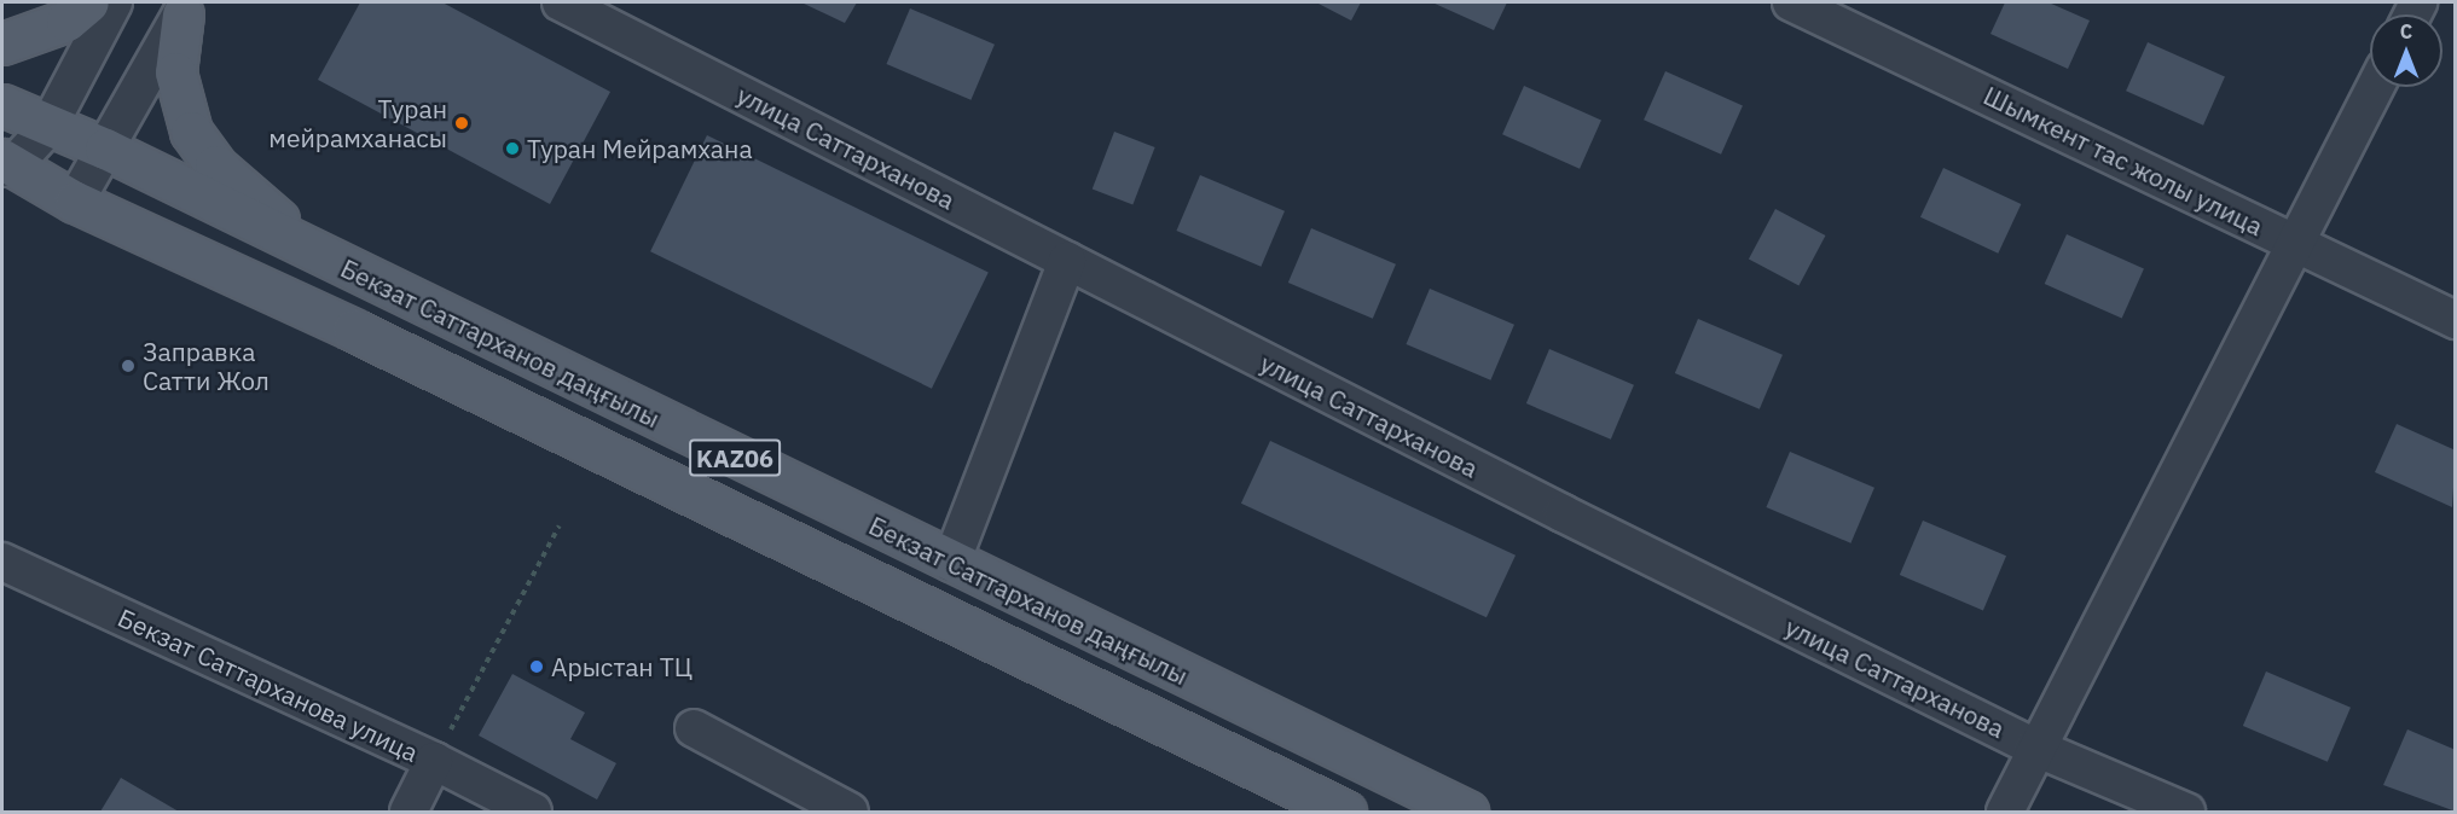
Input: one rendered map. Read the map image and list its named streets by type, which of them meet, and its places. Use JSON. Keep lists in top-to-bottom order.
{
  "streets": {
    "main road": ["Бекзат Саттарханов даңғылы", "KАZ06"],
    "street": ["улица Саттарханова", "Шымкент тас жолы улица", "Бекзат Саттарханова улица"]
  },
  "places": [
    "Туран мейрамханасы",
    "Туран Мейрамхана",
    "Заправка Сатти Жол",
    "Арыстан ТЦ"
  ],
  "north": "top"
}
